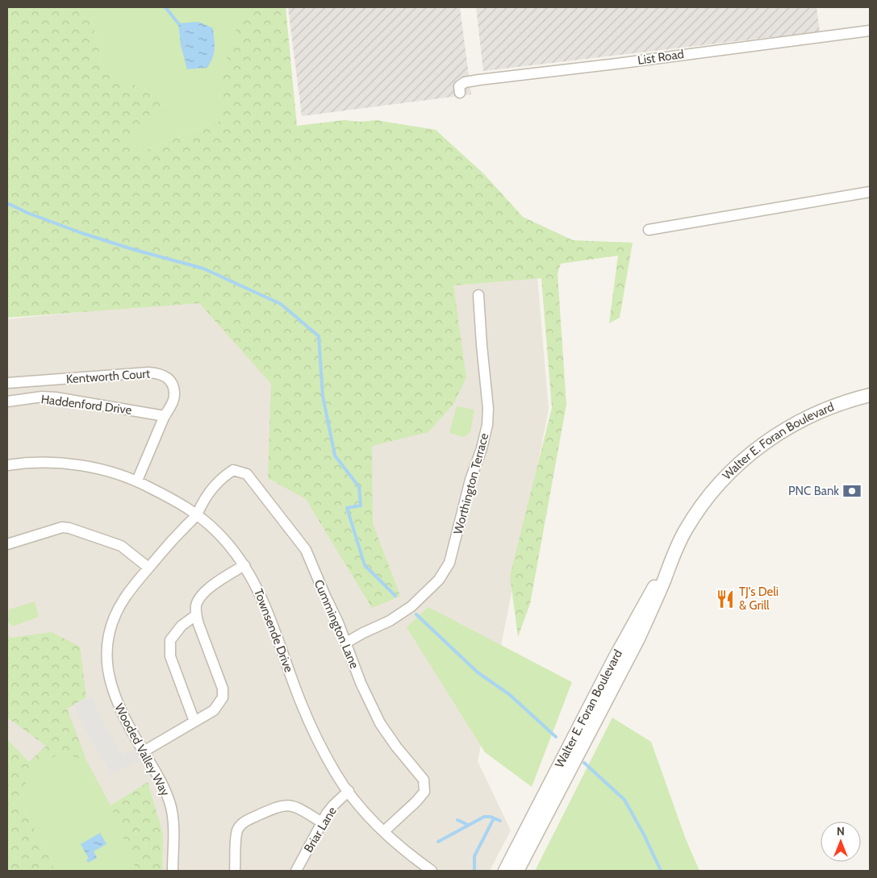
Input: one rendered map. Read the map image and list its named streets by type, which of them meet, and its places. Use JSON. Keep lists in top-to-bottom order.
{
  "streets": {
    "street": [
      "List Road",
      "Kentworth Court",
      "Haddenford Drive",
      "Walter E. Foran Boulevard",
      "Worthington Terrace",
      "Cummington Lane",
      "Townsende Drive",
      "Wooded Valley Way",
      "Briar Lane"
    ]
  },
  "crossings": [
    ["Kentworth Court", "Haddenford Drive"],
    ["Kentworth Court", "Townsende Drive"],
    ["Worthington Terrace", "Cummington Lane"],
    ["Cummington Lane", "Townsende Drive"],
    ["Cummington Lane", "Wooded Valley Way"],
    ["Townsende Drive", "Wooded Valley Way"],
    ["Townsende Drive", "Briar Lane"]
  ],
  "places": {
    "bank": ["PNC Bank"],
    "restaurant": ["TJ's Deli & Grill"]
  },
  "north": "top"
}
